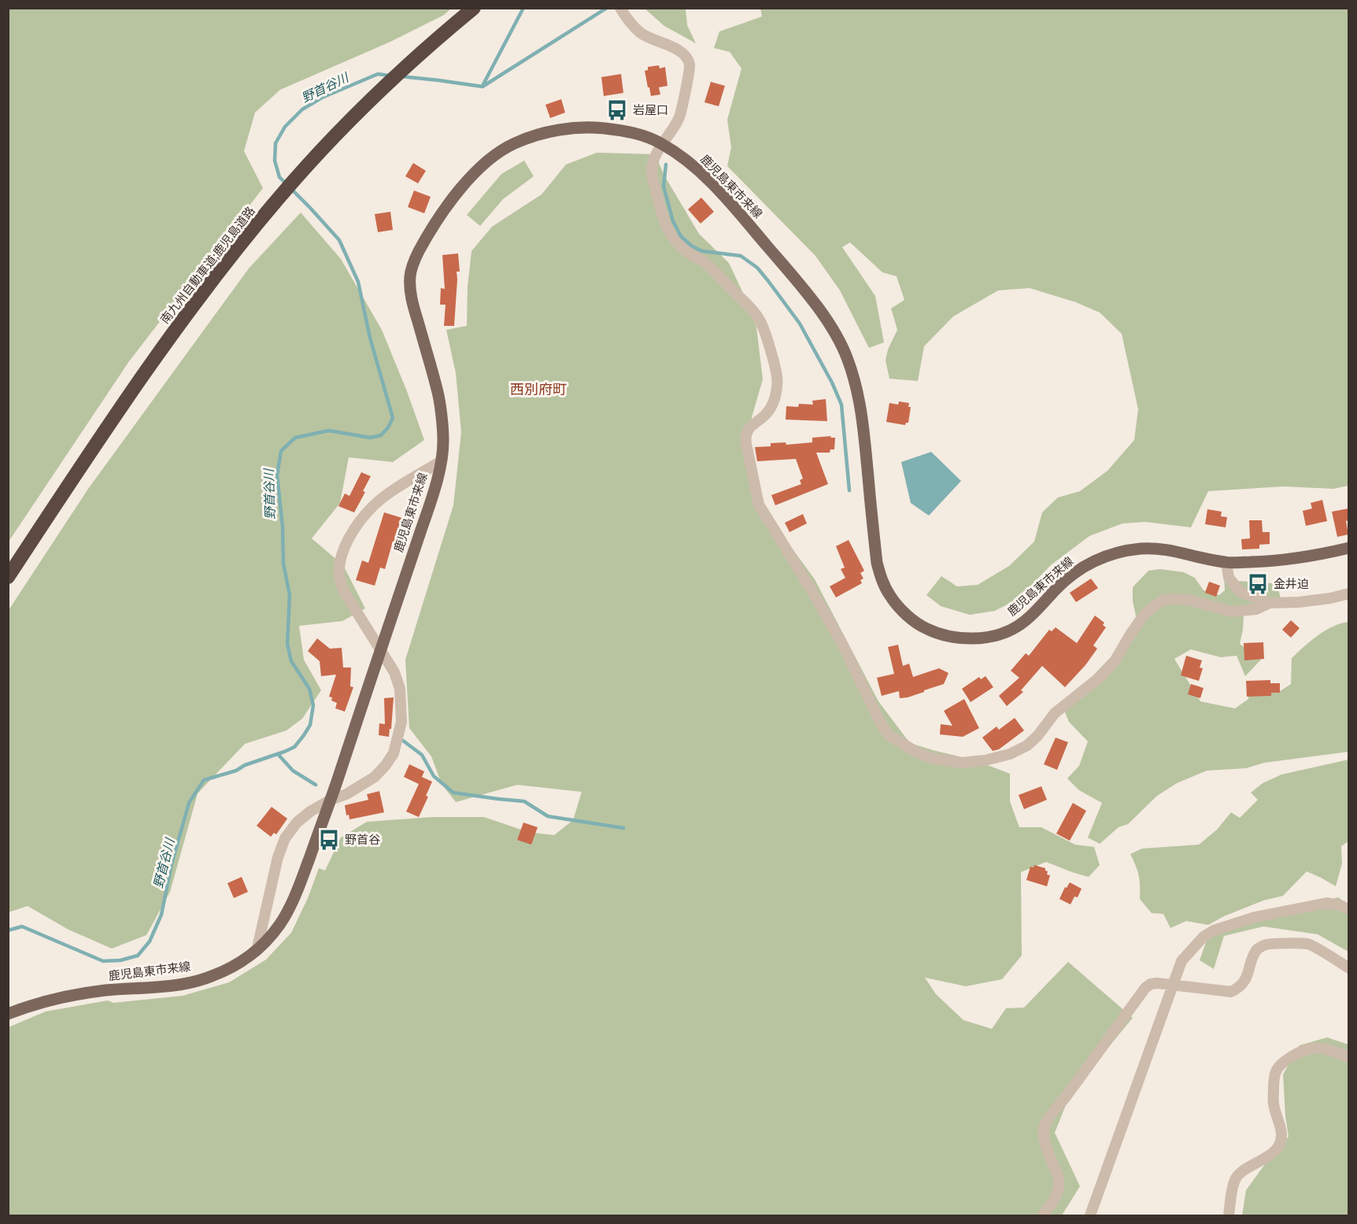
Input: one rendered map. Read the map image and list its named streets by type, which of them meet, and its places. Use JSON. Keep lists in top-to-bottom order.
{
  "streets": {
    "highway": ["南九州自動車道;鹿児島道路"],
    "main road": ["鹿児島東市来線"]
  },
  "districts": ["西別府町"],
  "water": ["野首谷川"],
  "places": {
    "bus stop": ["岩屋口", "金井迫", "野首谷"]
  }
}
